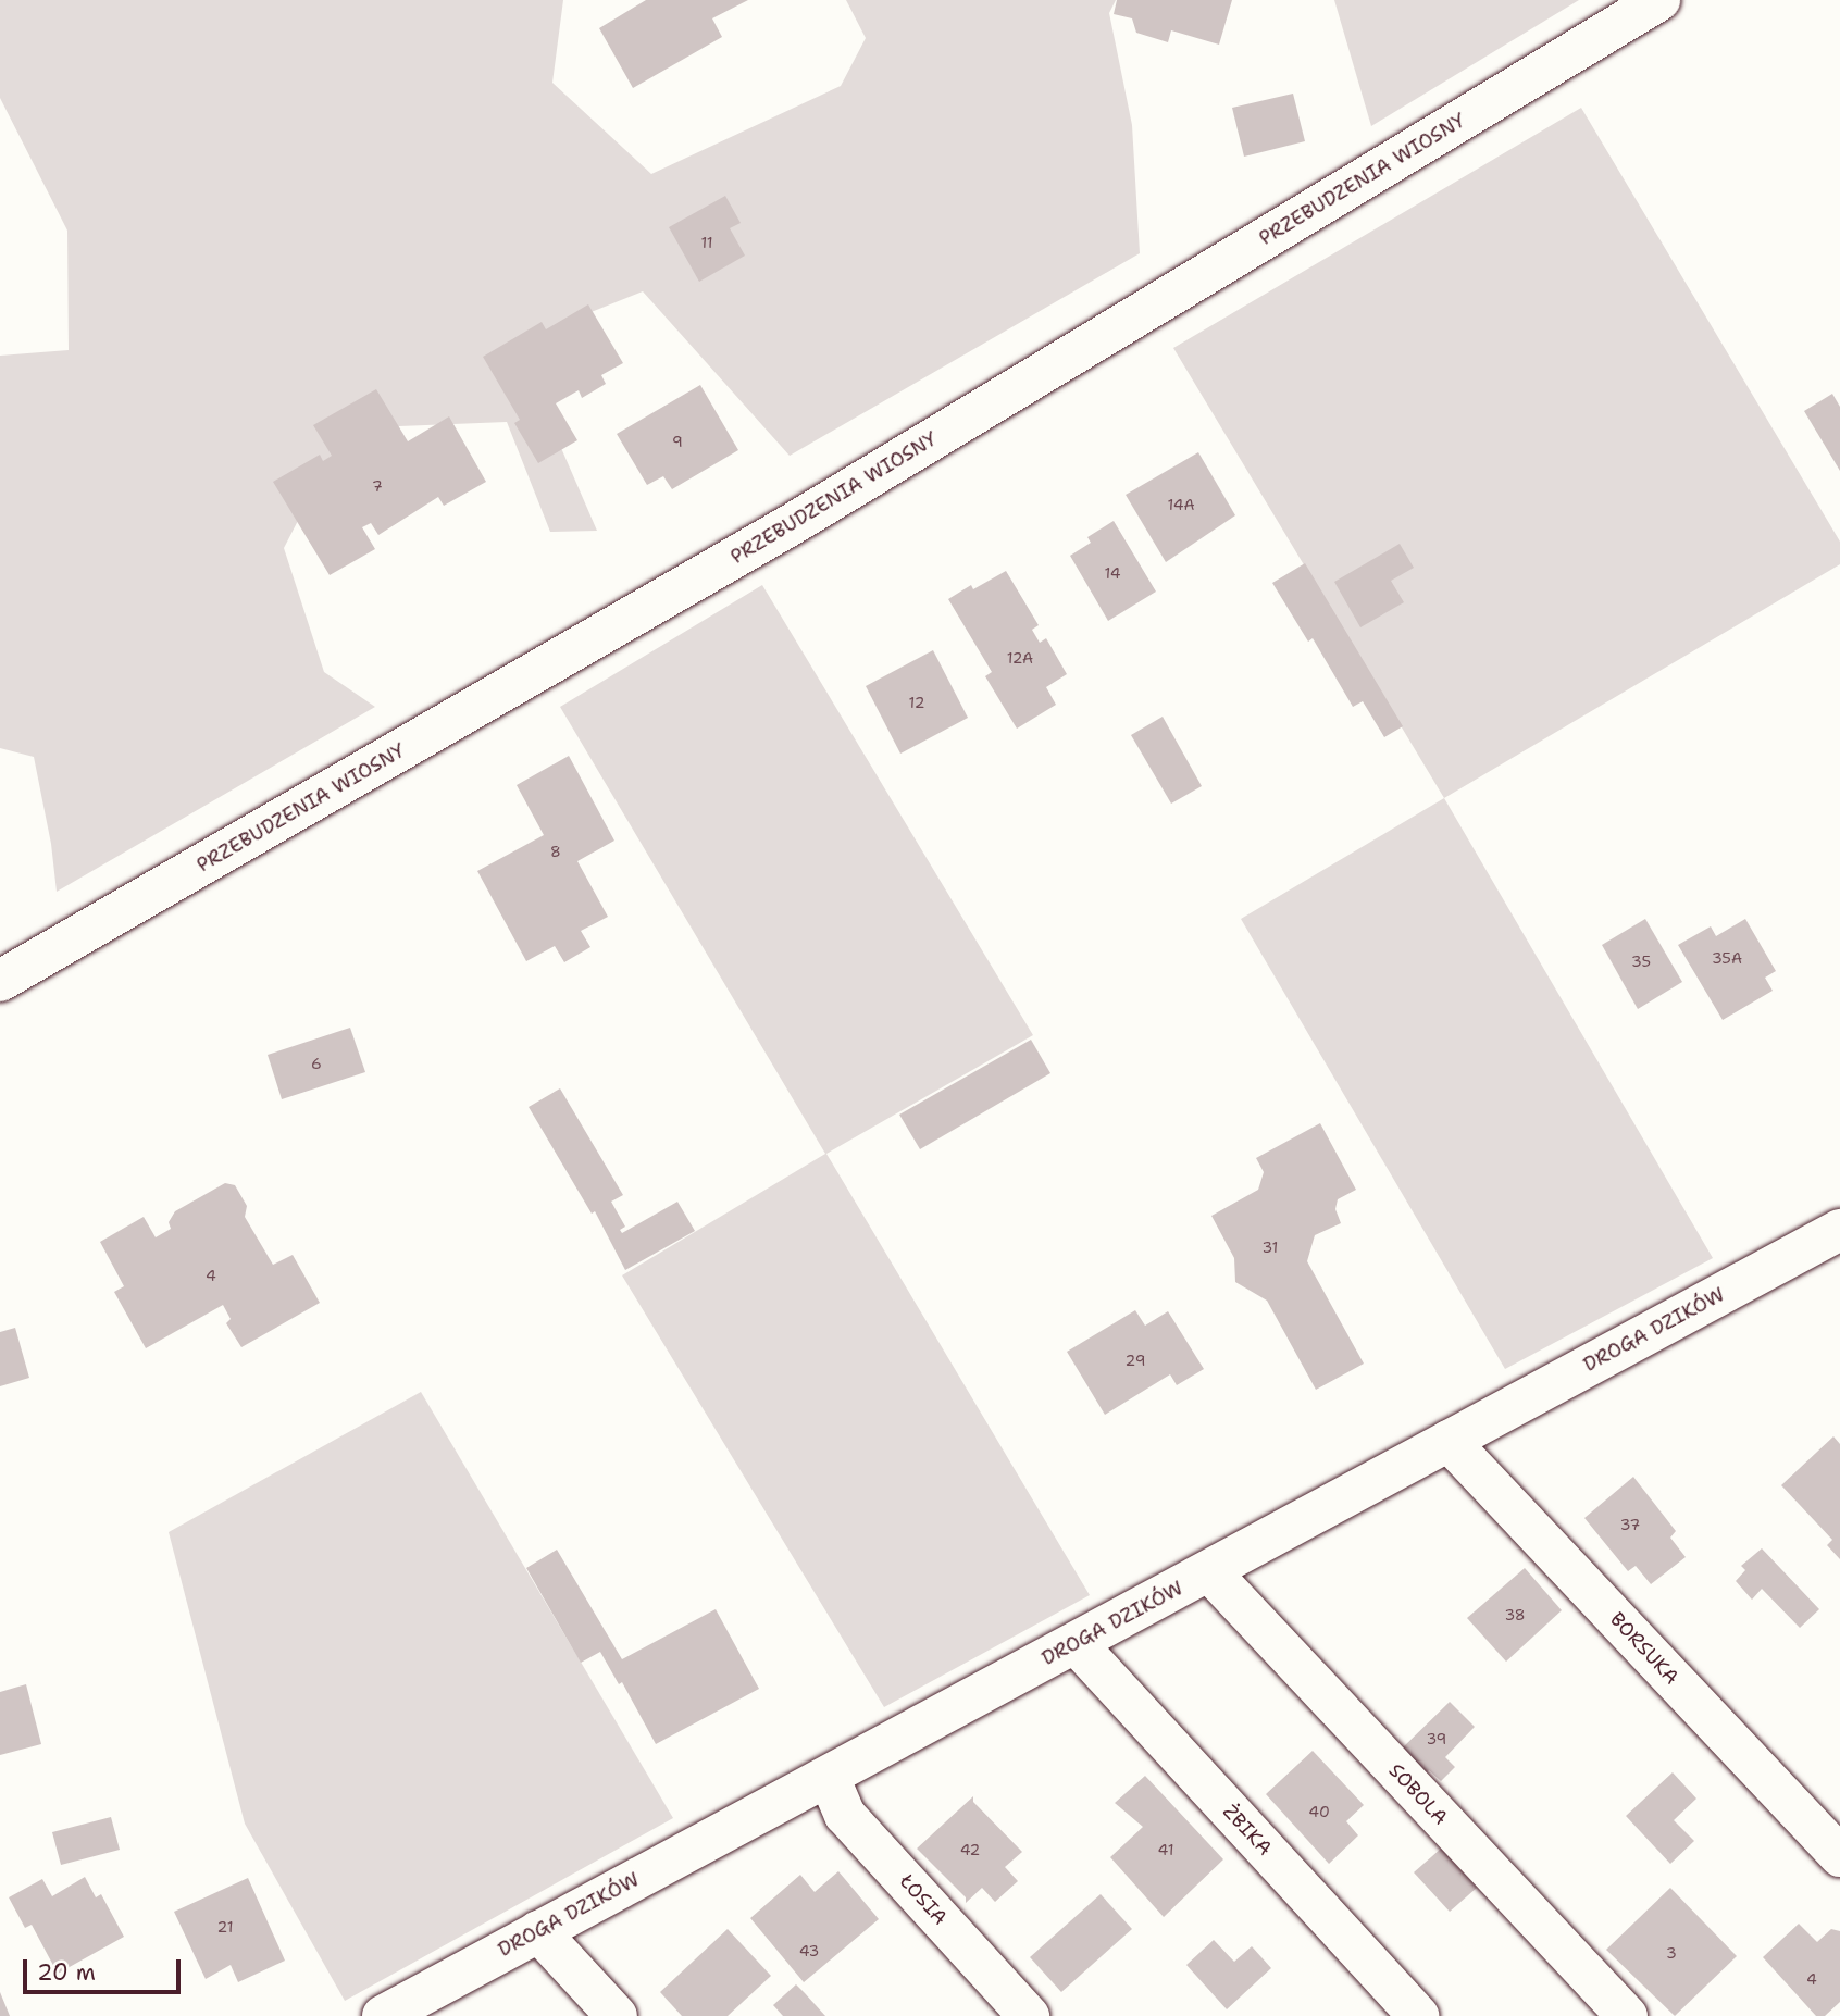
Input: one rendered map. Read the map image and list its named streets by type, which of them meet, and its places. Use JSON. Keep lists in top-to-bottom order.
{
  "streets": {
    "street": [
      "PRZEBUDZENIA WIOSNY",
      "DROGA DZIKÓW",
      "BORSUKA",
      "SOBOLA",
      "ŻBIKA",
      "ŁOSIA"
    ]
  },
  "crossings": [
    ["DROGA DZIKÓW", "BORSUKA"],
    ["DROGA DZIKÓW", "SOBOLA"],
    ["DROGA DZIKÓW", "ŻBIKA"],
    ["DROGA DZIKÓW", "ŁOSIA"]
  ],
  "house_numbers": [
    "11",
    "9",
    "7",
    "14A",
    "14",
    "12A",
    "12",
    "8",
    "35A",
    "35",
    "6",
    "31",
    "4",
    "29",
    "37",
    "38",
    "39",
    "40",
    "42",
    "41",
    "21",
    "43",
    "3",
    "4"
  ],
  "scale_bar": "20 m"
}
